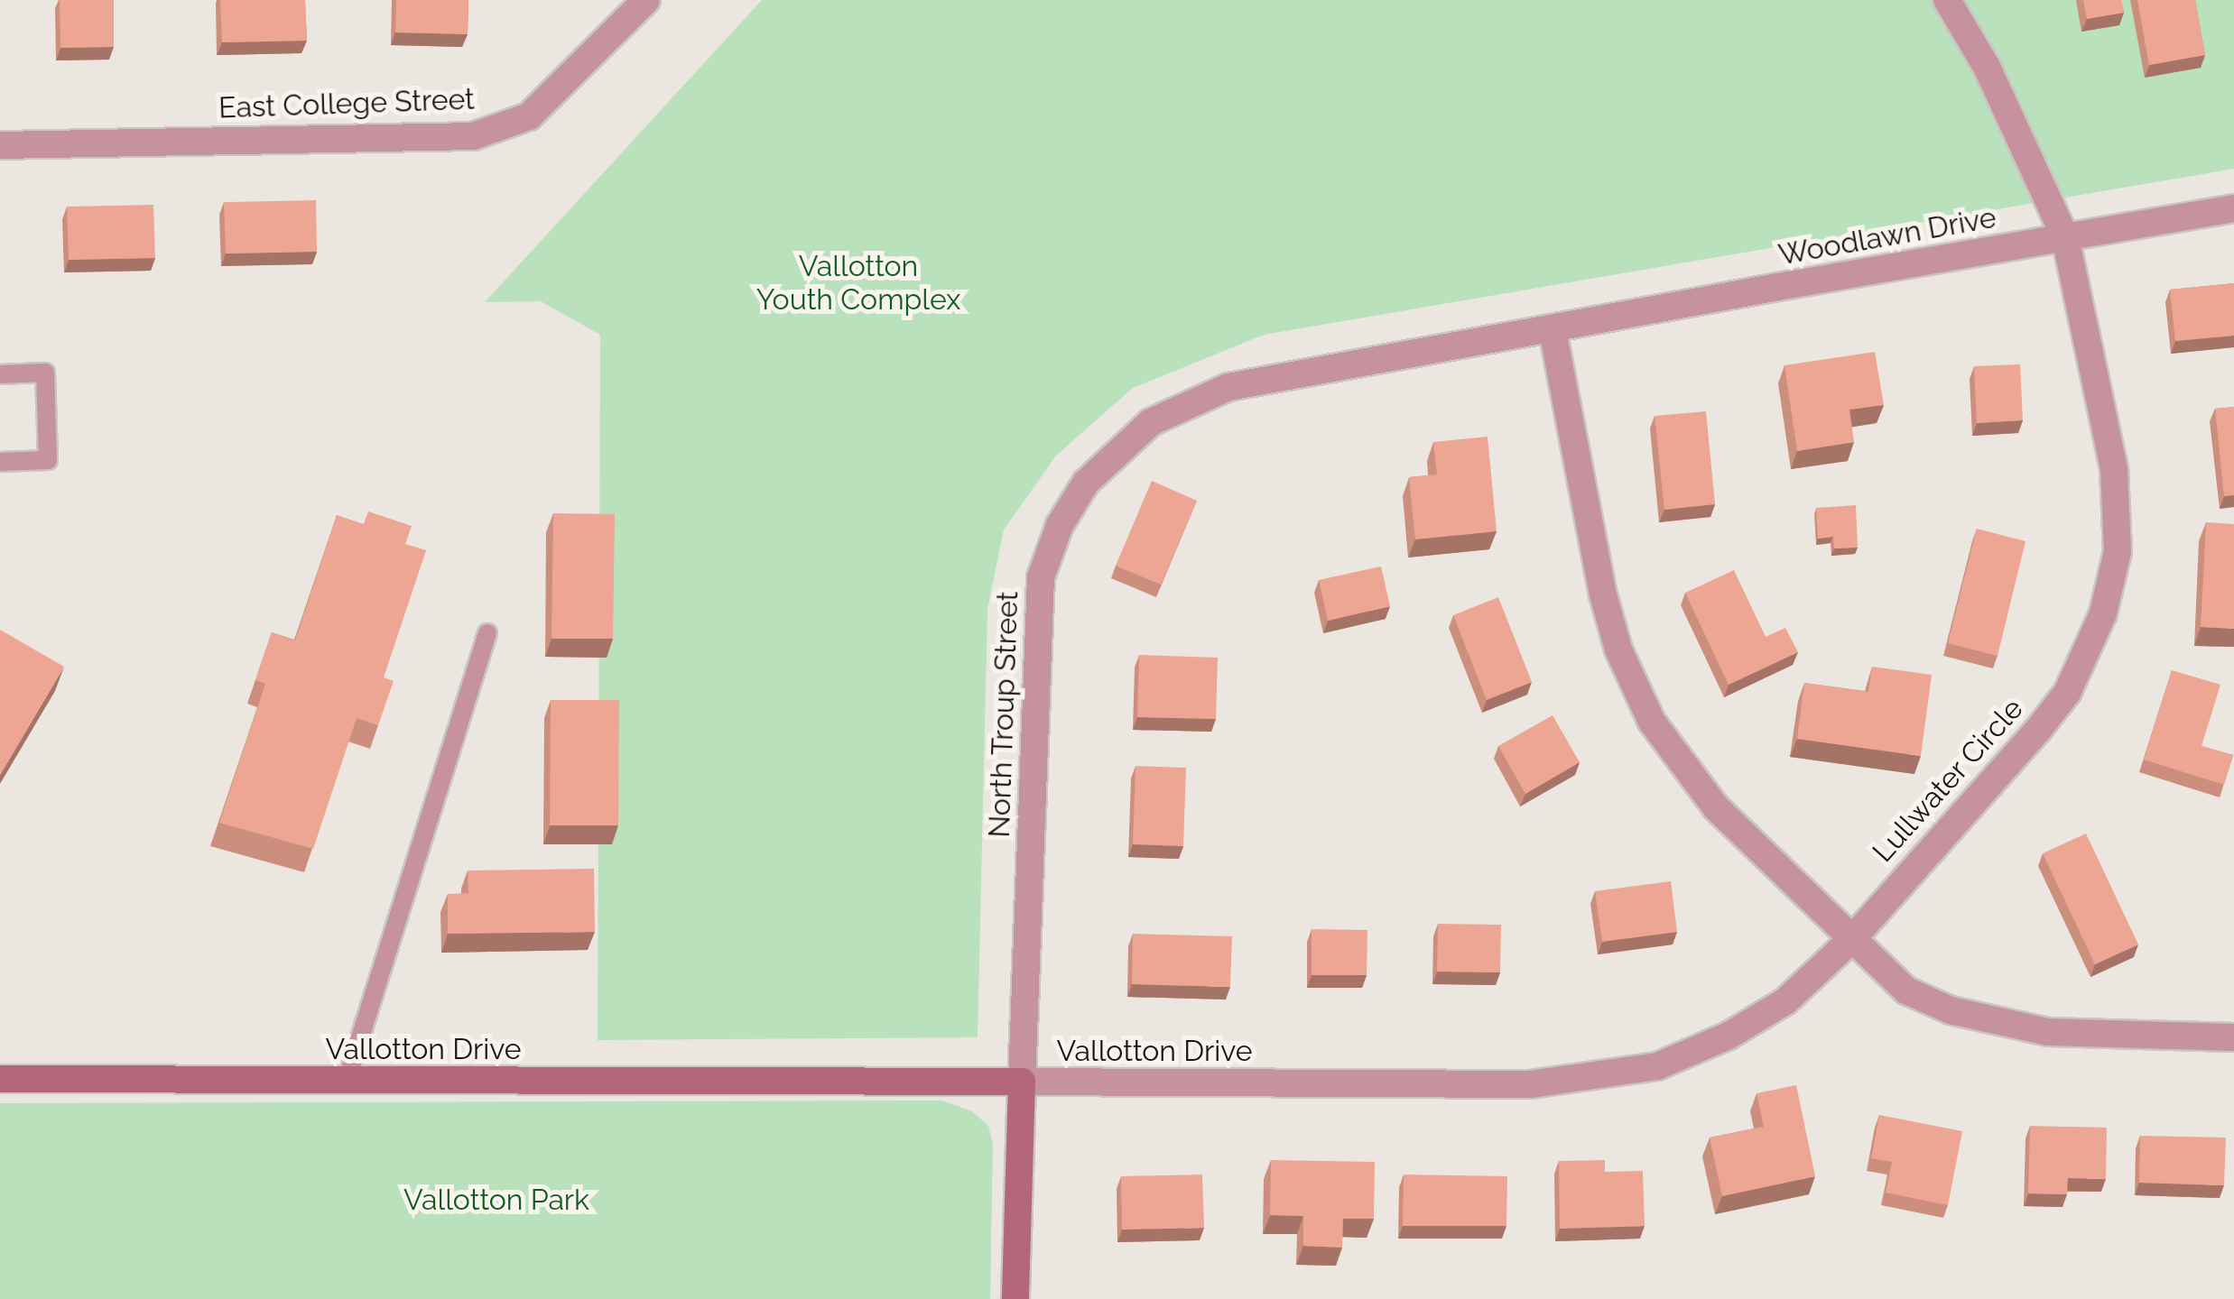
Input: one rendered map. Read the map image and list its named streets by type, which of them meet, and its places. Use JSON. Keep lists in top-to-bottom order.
{
  "streets": {
    "street": [
      "East College Street",
      "Woodlawn Drive",
      "North Troup Street",
      "Lullwater Circle",
      "Vallotton Drive"
    ]
  },
  "crossings": [
    ["Woodlawn Drive", "North Troup Street"],
    ["Woodlawn Drive", "Lullwater Circle"],
    ["North Troup Street", "Vallotton Drive"],
    ["Lullwater Circle", "Vallotton Drive"]
  ],
  "parks": ["Vallotton Youth Complex", "Vallotton Park"]
}
